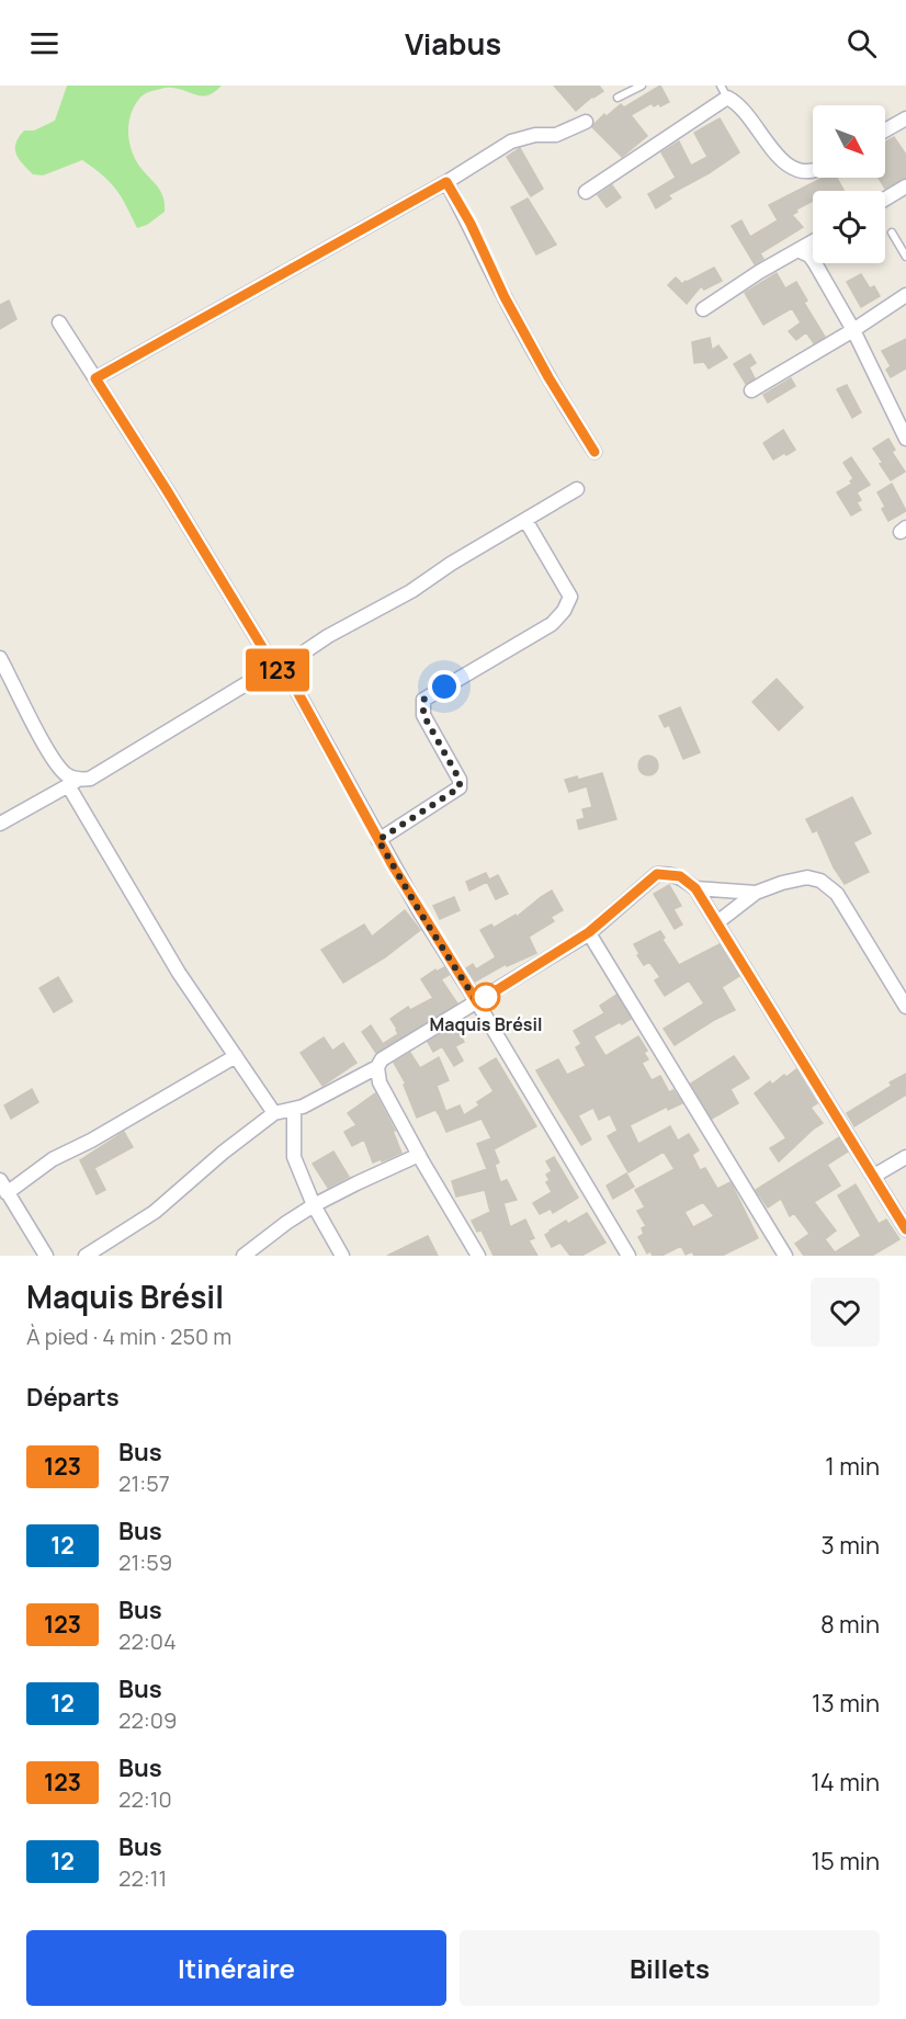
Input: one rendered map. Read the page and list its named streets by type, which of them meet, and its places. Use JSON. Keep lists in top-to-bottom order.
{
  "places": ["Maquis Brésil"],
  "lines": ["bus line 123"],
  "north": "bottom right",
  "page": {
    "header": "Viabus",
    "on_map": "123",
    "heading": [
      ["Maquis Brésil", "À pied · 4 min · 250 m"],
      "Départs"
    ],
    "list": [
      {
        "mark": "123",
        "name": "Bus",
        "note": "21:57",
        "value": "1 min"
      },
      {
        "mark": "12",
        "name": "Bus",
        "note": "21:59",
        "value": "3 min"
      },
      {
        "mark": "123",
        "name": "Bus",
        "note": "22:04",
        "value": "8 min"
      },
      {
        "mark": "12",
        "name": "Bus",
        "note": "22:09",
        "value": "13 min"
      },
      {
        "mark": "123",
        "name": "Bus",
        "note": "22:10",
        "value": "14 min"
      },
      {
        "mark": "12",
        "name": "Bus",
        "note": "22:11",
        "value": "15 min"
      }
    ],
    "buttons": ["Itinéraire", "Billets"]
  }
}
